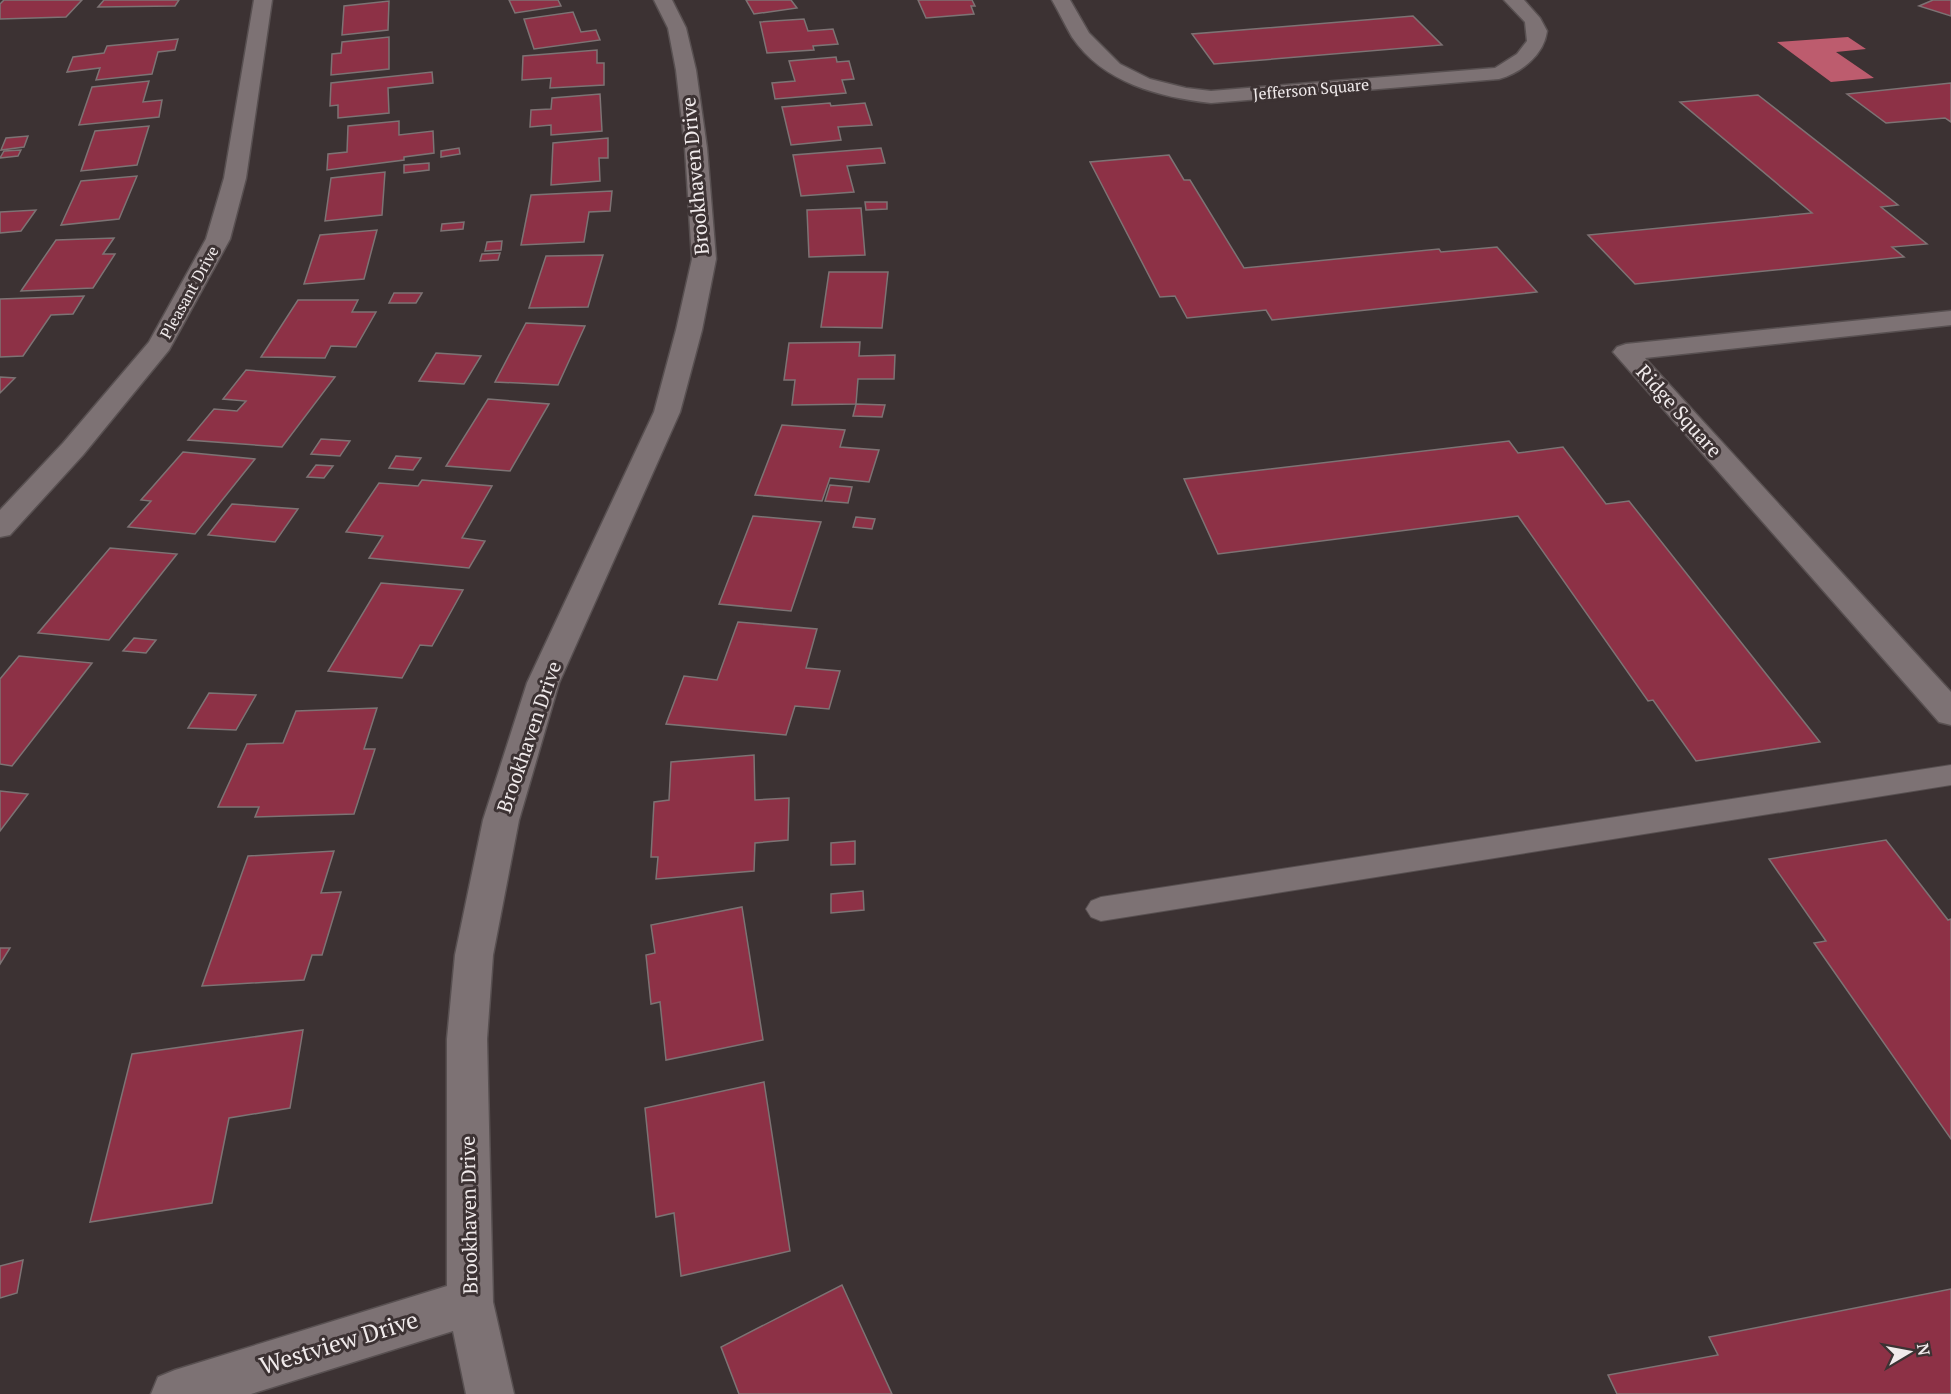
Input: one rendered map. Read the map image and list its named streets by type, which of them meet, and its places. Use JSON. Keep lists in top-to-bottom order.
{
  "streets": {
    "street": [
      "Jefferson Square",
      "Brookhaven Drive",
      "Pleasant Drive",
      "Ridge Square",
      "Westview Drive"
    ]
  },
  "crossings": [
    ["Brookhaven Drive", "Westview Drive"]
  ],
  "north": "right"
}
